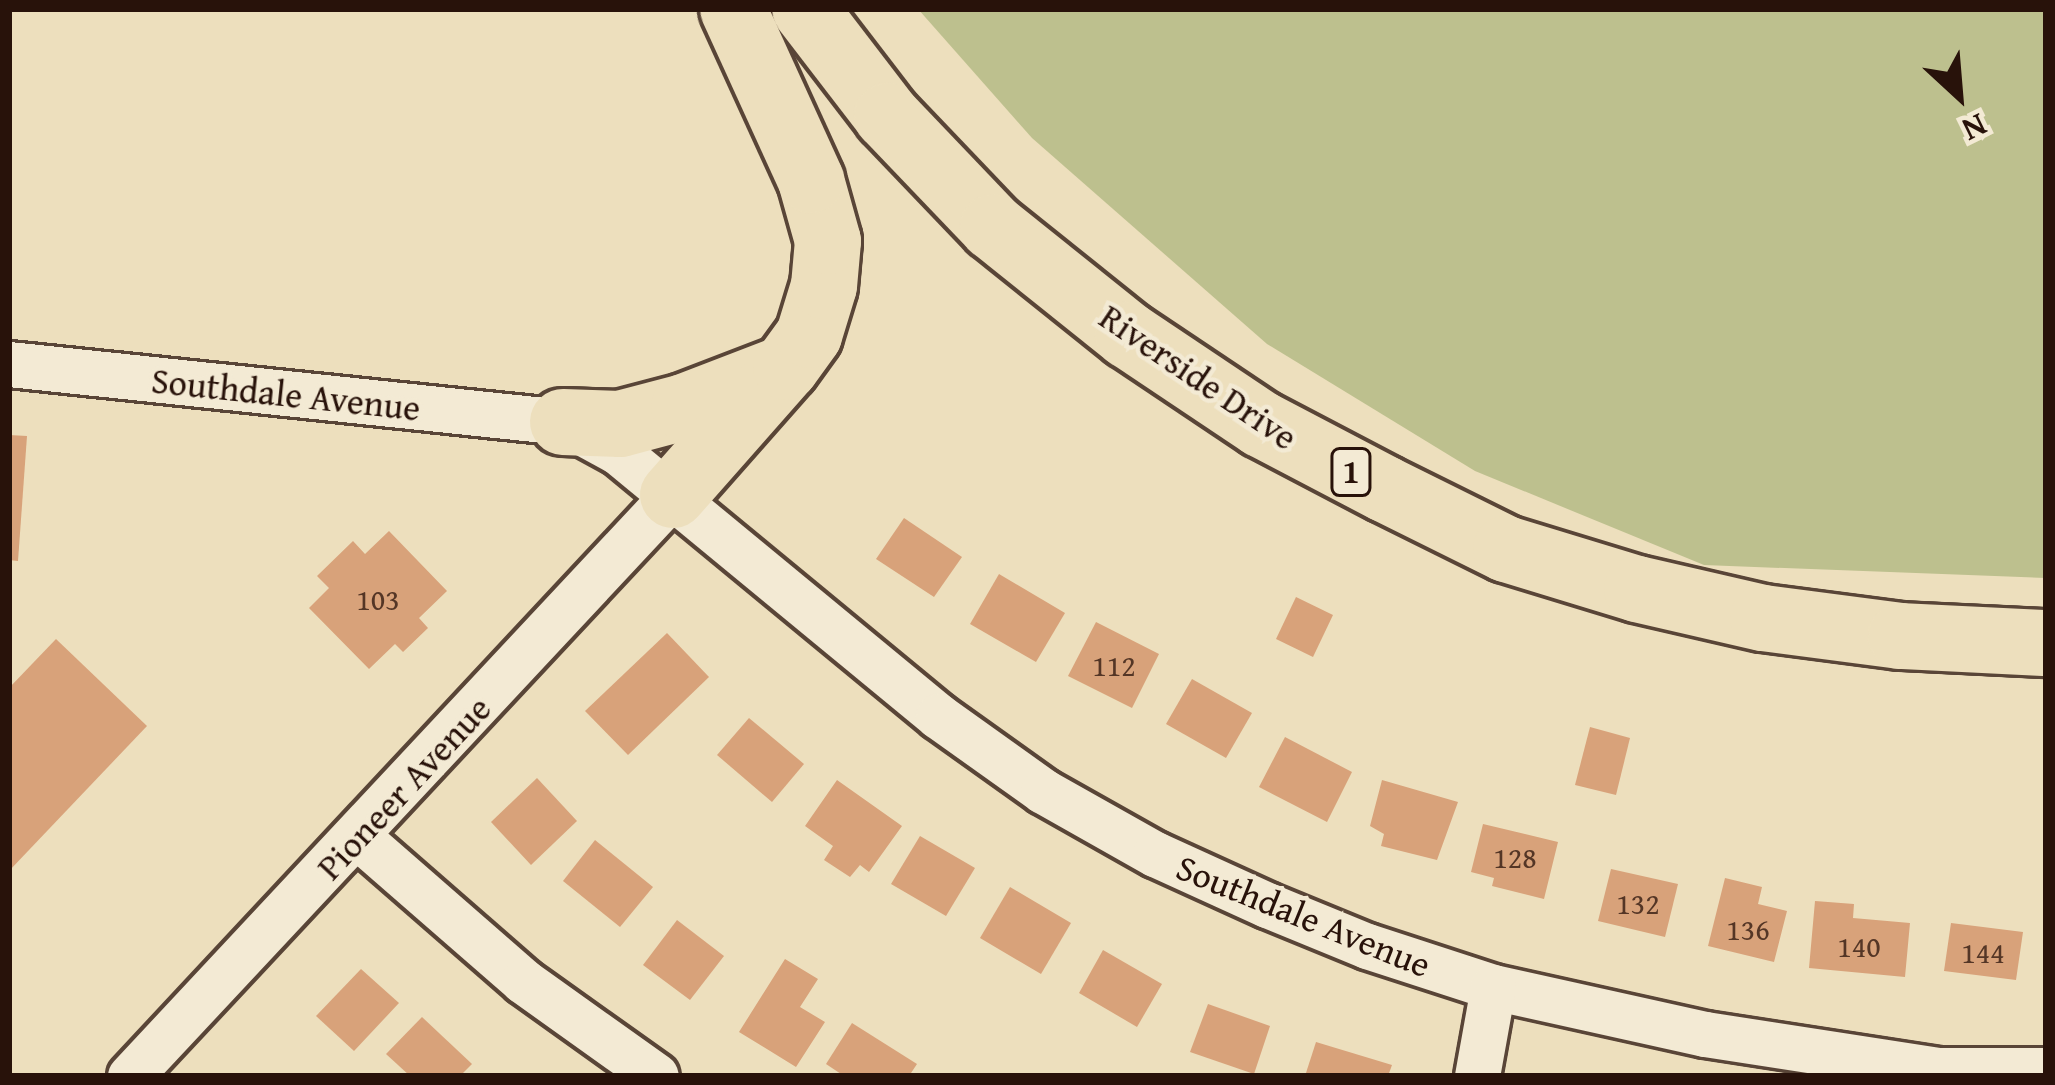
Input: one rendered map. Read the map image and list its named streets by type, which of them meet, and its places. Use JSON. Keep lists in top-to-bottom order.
{
  "streets": {
    "highway": ["Riverside Drive", "1"],
    "street": ["Southdale Avenue", "Pioneer Avenue"]
  },
  "crossings": [
    ["Southdale Avenue", "Pioneer Avenue"]
  ],
  "house_numbers": [
    "103",
    "112",
    "128",
    "132",
    "136",
    "140",
    "144"
  ],
  "north": "bottom right"
}
